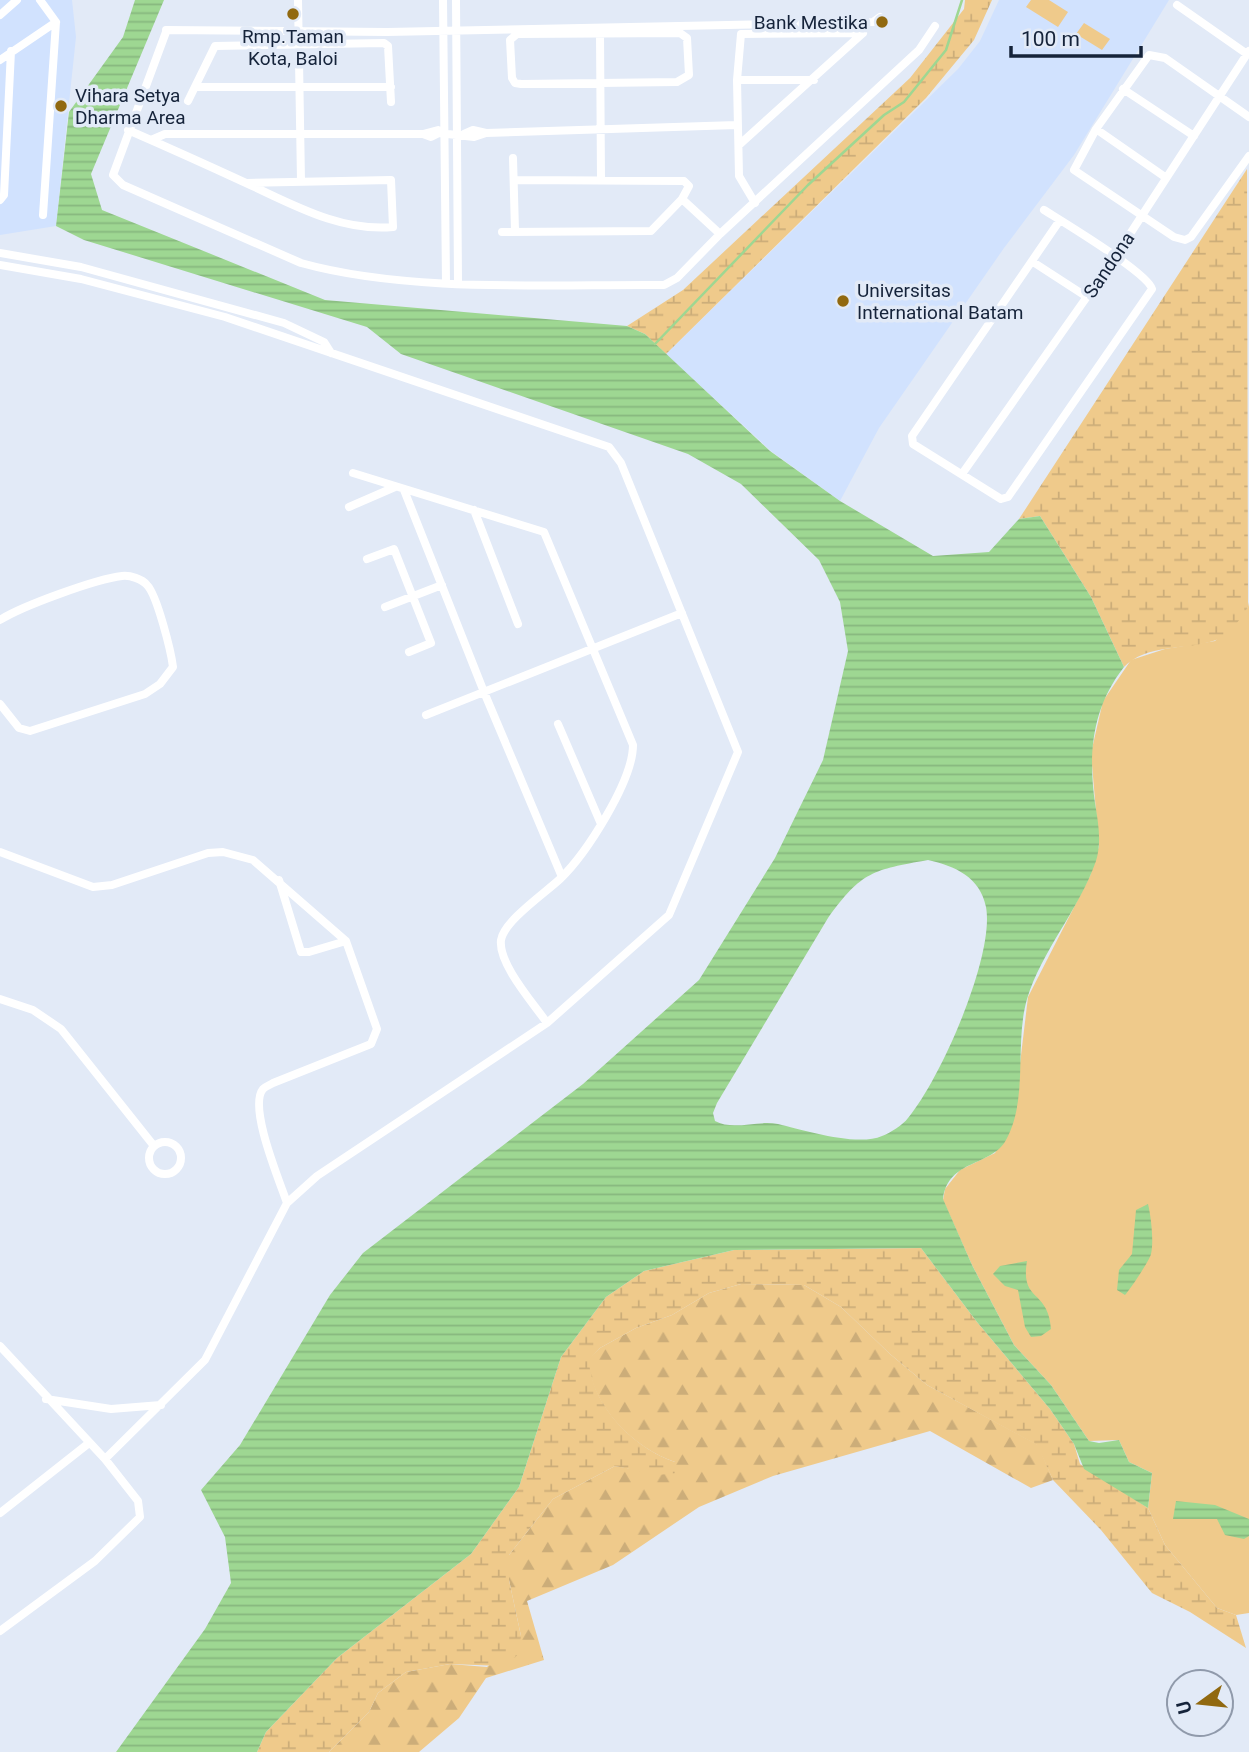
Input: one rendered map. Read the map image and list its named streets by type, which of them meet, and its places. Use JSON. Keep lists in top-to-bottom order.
{
  "streets": {
    "street": ["Sandona"]
  },
  "places": [
    "Rmp.Taman Kota, Baloi",
    "Bank Mestika",
    "Vihara Setya Dharma Area",
    "Universitas International Batam"
  ],
  "scale_bar": "100 m",
  "north": "left"
}
